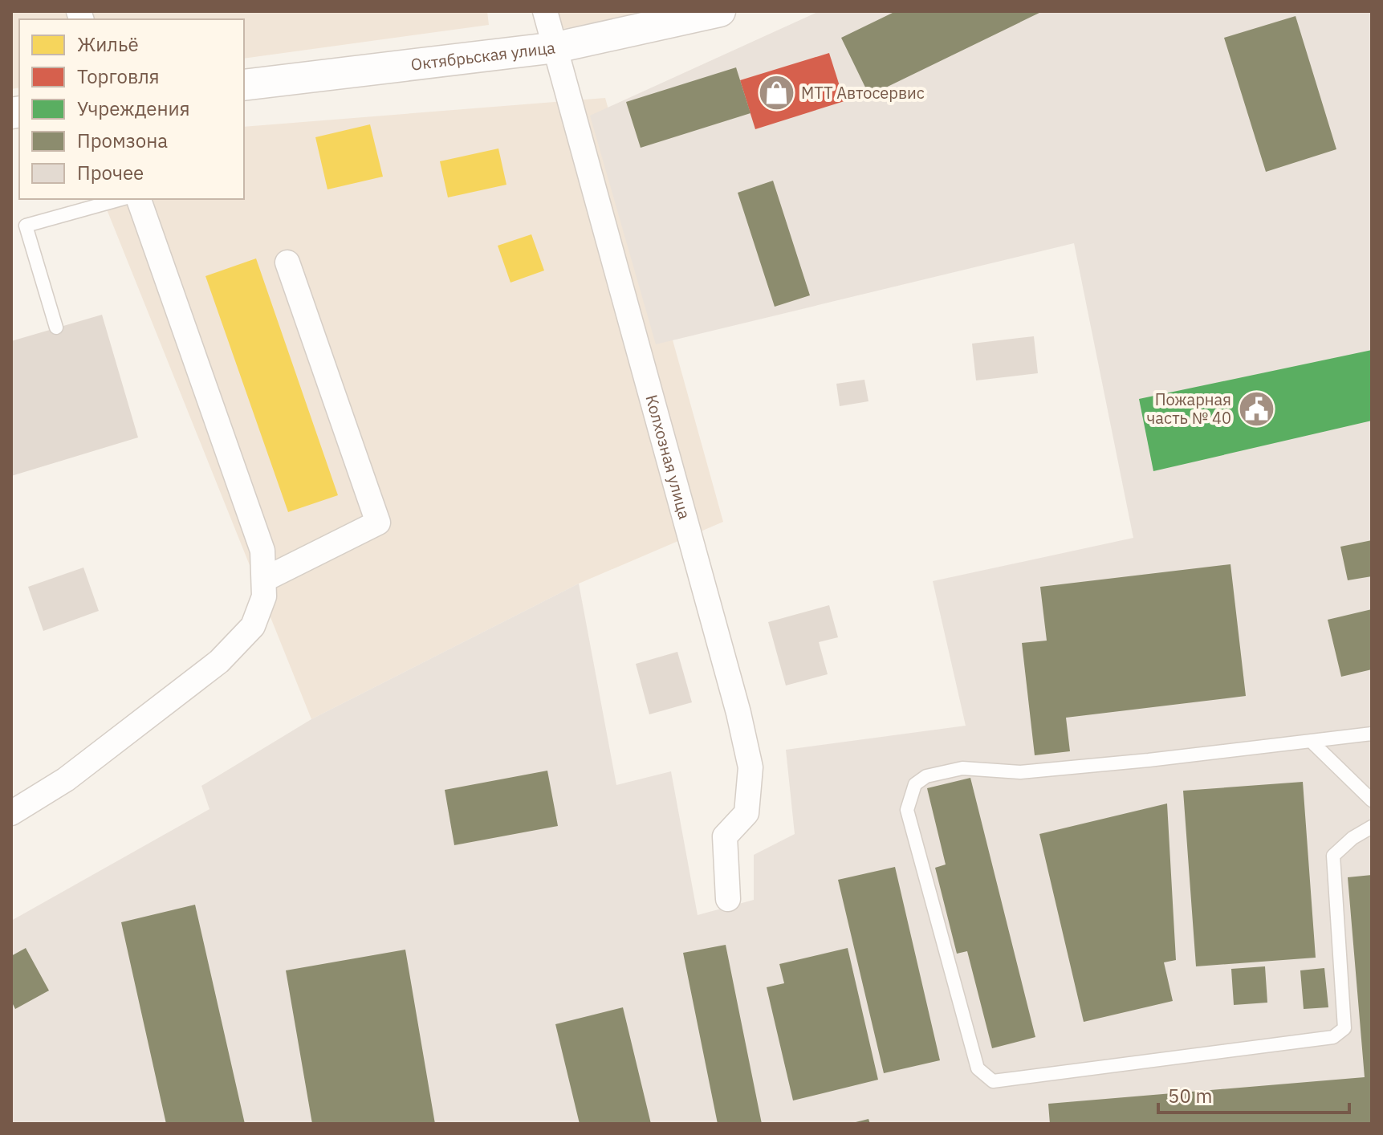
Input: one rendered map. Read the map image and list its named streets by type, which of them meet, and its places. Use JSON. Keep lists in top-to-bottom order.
{
  "streets": {
    "street": ["Октябрьская улица", "Колхозная улица"]
  },
  "crossings": [
    ["Октябрьская улица", "Колхозная улица"]
  ],
  "places": {
    "shop": ["МТТ Автосервис"],
    "public building": ["Пожарная часть № 40"]
  },
  "legend": [
    "Жильё",
    "Торговля",
    "Учреждения",
    "Промзона",
    "Прочее"
  ],
  "scale_bar": "50 m"
}
